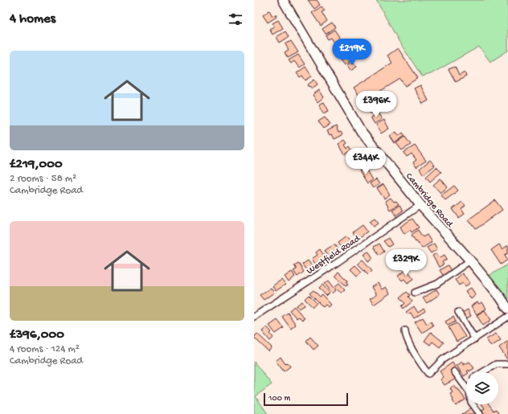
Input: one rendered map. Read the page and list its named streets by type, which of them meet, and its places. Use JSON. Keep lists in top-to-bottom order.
{
  "streets": {
    "main road": ["Cambridge Road"],
    "street": ["Westfield Road"]
  },
  "crossings": [
    ["Cambridge Road", "Westfield Road"]
  ],
  "scale_bar": "100 m",
  "page": {
    "heading": "4 homes",
    "list": [
      {
        "name": "£219,000",
        "note": "2 rooms · 58 m² · Cambridge Road"
      },
      {
        "name": "£396,000",
        "note": "4 rooms · 124 m² · Cambridge Road"
      }
    ],
    "price": [
      "£219K",
      "£396K",
      "£344K",
      "£329K"
    ],
    "scale": "100 m"
  }
}
